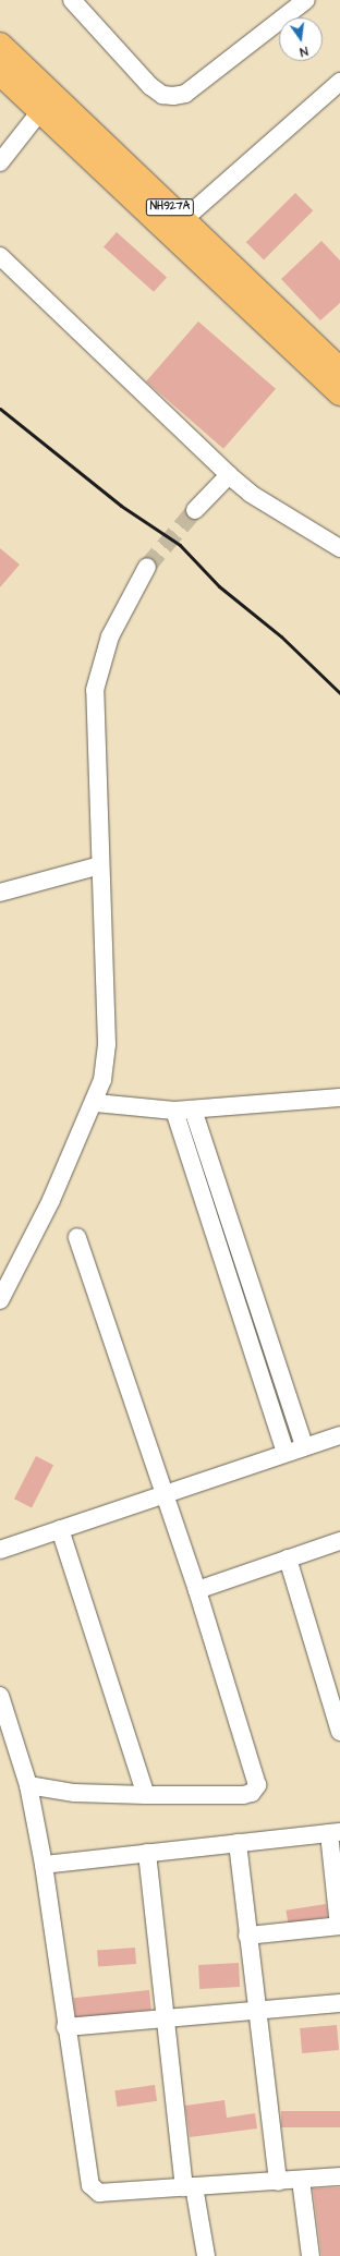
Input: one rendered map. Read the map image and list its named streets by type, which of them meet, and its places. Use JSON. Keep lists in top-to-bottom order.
{
  "streets": {
    "highway": ["NH927A"]
  },
  "north": "bottom"
}
